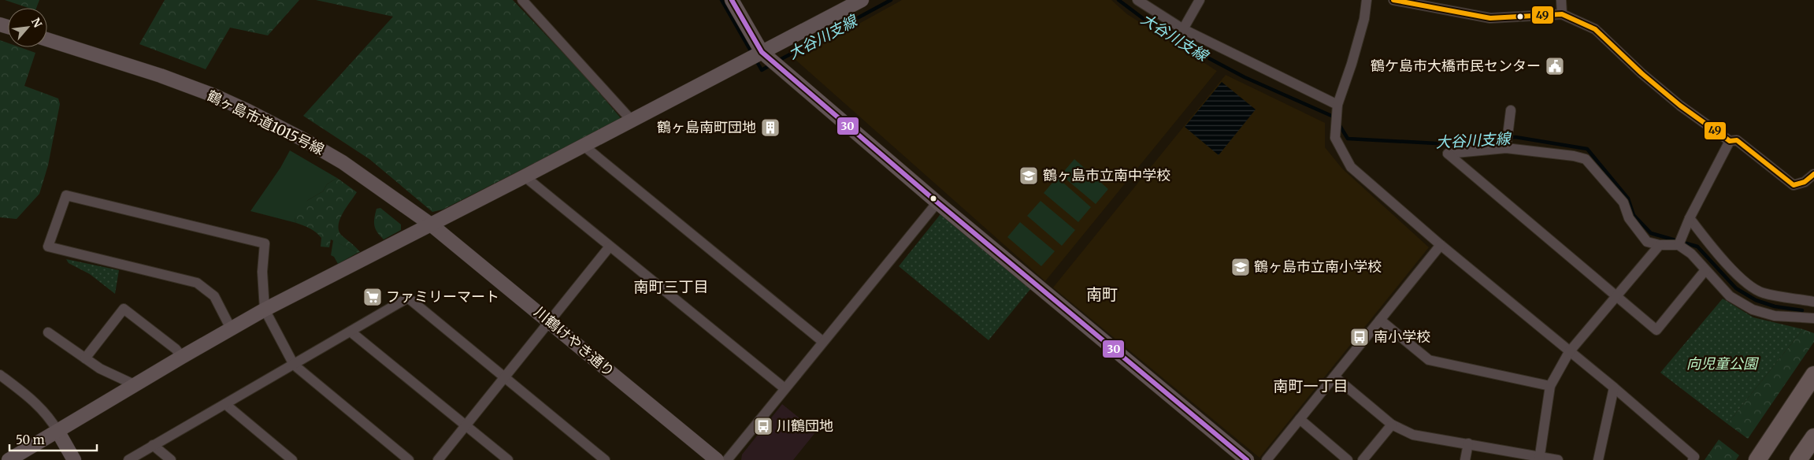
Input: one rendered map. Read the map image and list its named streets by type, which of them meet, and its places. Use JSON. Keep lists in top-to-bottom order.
{
  "streets": {
    "street": ["鶴ヶ島市道1015号線", "川鶴けやき通り"]
  },
  "crossings": [
    ["鶴ヶ島市道1015号線", "川鶴けやき通り"]
  ],
  "districts": ["南町三丁目", "南町", "南町一丁目"],
  "water": ["大谷川支線"],
  "parks": ["向児童公園"],
  "places": {
    "public building": ["鶴ケ島市大橋市民センター"],
    "building": ["鶴ヶ島南町団地"],
    "school or university": ["鶴ヶ島市立南中学校", "鶴ヶ島市立南小学校"],
    "supermarket": ["ファミリーマート"],
    "bus stop": ["南小学校", "川鶴団地"]
  },
  "lines": ["transit line 30", "transit line 49"],
  "scale_bar": "50 m",
  "north": "top right"
}
